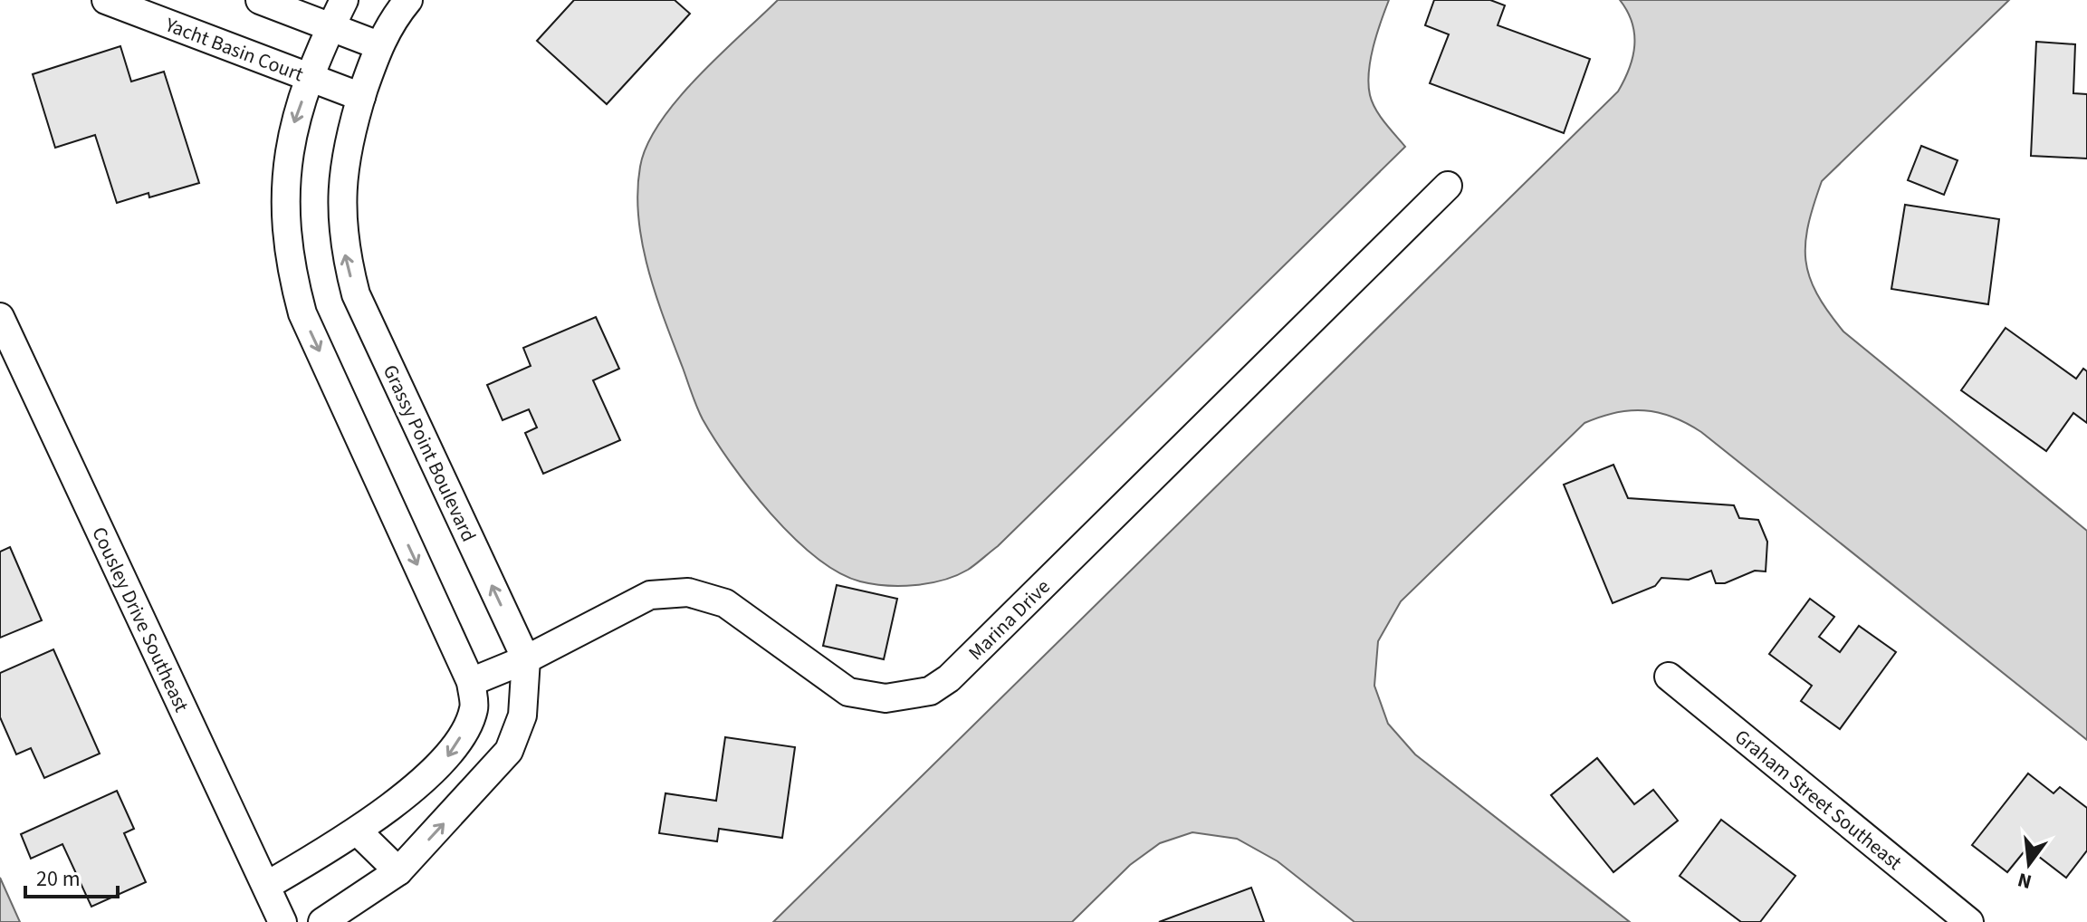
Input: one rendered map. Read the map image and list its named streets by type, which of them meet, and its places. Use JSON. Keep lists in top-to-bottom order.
{
  "streets": {
    "street": [
      "Yacht Basin Court",
      "Grassy Point Boulevard",
      "Cousley Drive Southeast",
      "Marina Drive",
      "Graham Street Southeast"
    ]
  },
  "crossings": [
    ["Yacht Basin Court", "Grassy Point Boulevard"],
    ["Grassy Point Boulevard", "Marina Drive"]
  ],
  "scale_bar": "20 m",
  "north": "bottom"
}
